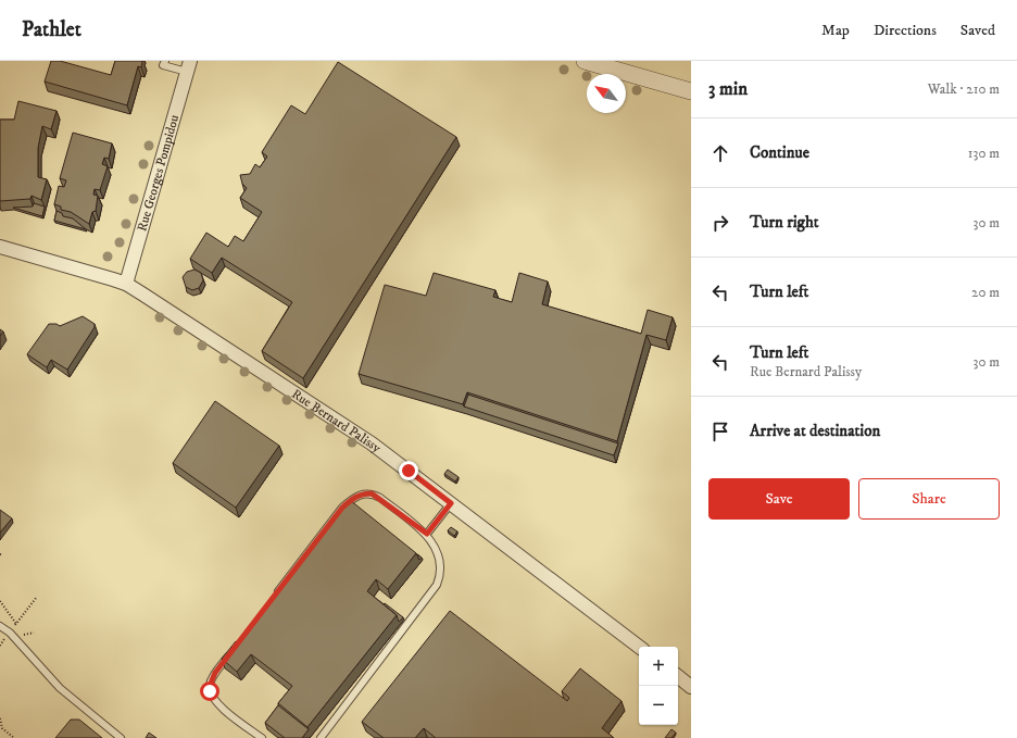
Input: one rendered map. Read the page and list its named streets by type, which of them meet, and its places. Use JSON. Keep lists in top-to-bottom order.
{
  "streets": {
    "street": ["Rue Georges Pompidou", "Rue Bernard Palissy"]
  },
  "crossings": [
    ["Rue Georges Pompidou", "Rue Bernard Palissy"]
  ],
  "north": "top left",
  "page": {
    "header": "Pathlet",
    "nav": ["Map", "Directions", "Saved"],
    "heading": ["3 min", "Walk · 210 m"],
    "list": [
      ["Continue", "130 m"],
      ["Turn right", "30 m"],
      ["Turn left", "20 m"],
      ["Turn left", "Rue Bernard Palissy", "30 m"],
      "Arrive at destination"
    ],
    "buttons": ["Save", "Share"],
    "map_buttons": ["+", "−"]
  }
}
